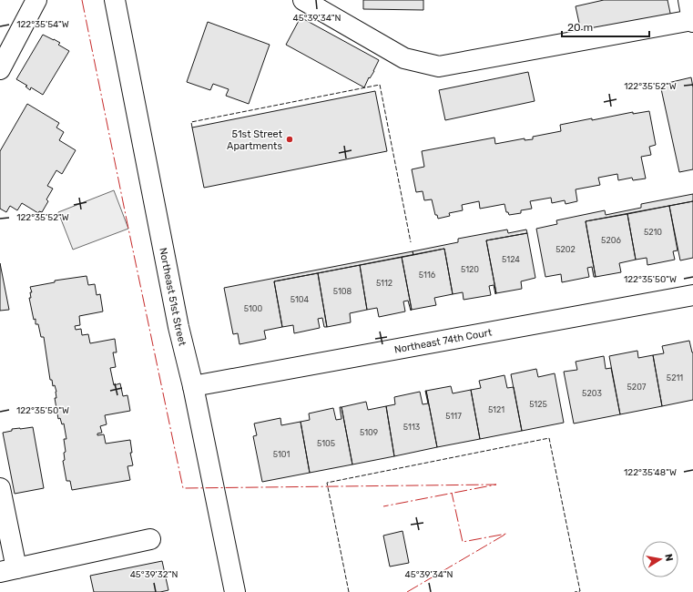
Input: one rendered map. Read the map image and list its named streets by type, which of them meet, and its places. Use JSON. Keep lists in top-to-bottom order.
{
  "streets": {
    "street": ["Northeast 51st Street", "Northeast 74th Court"]
  },
  "crossings": [
    ["Northeast 51st Street", "Northeast 74th Court"]
  ],
  "places": ["51st Street Apartments"],
  "house_numbers": [
    "5210",
    "5206",
    "5202",
    "5124",
    "5120",
    "5116",
    "5112",
    "5108",
    "5104",
    "5100",
    "5211",
    "5207",
    "5203",
    "5125",
    "5121",
    "5117",
    "5113",
    "5109",
    "5105",
    "5101"
  ],
  "scale_bar": "20 m",
  "north": "right",
  "coordinates": [
    "45°39'34\"N",
    "122°35'54\"W",
    "122°35'52\"W",
    "122°35'50\"W",
    "122°35'48\"W",
    "45°39'32\"N"
  ]
}
